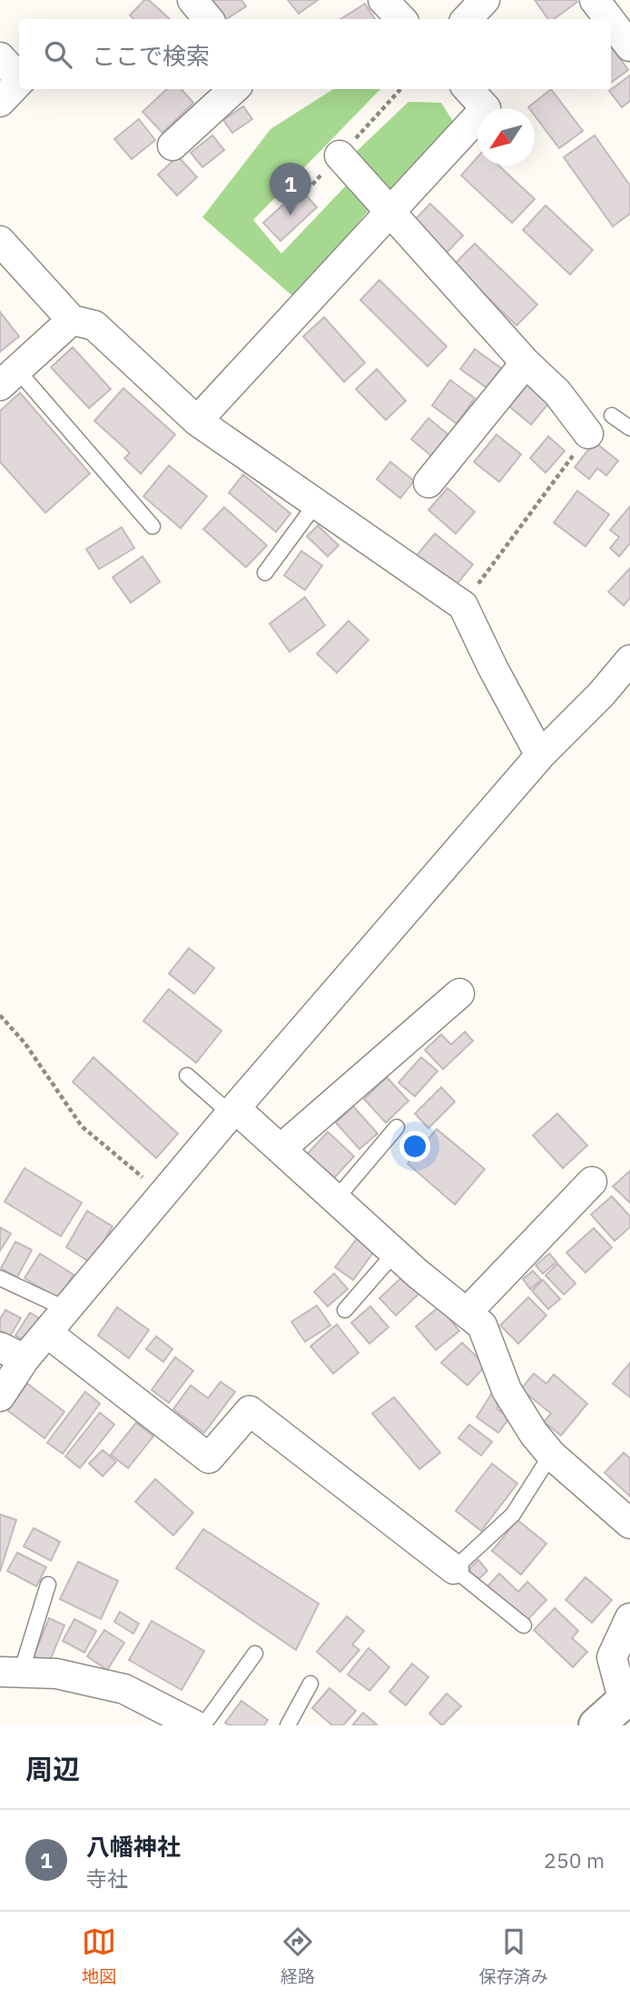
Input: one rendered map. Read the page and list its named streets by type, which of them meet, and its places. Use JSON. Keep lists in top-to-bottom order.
{
  "north": "bottom left",
  "page": {
    "search": "ここで検索",
    "pins": "1",
    "heading": "周辺",
    "list": [
      {
        "mark": "1",
        "name": "八幡神社",
        "note": "寺社",
        "value": "250 m"
      }
    ],
    "nav": ["地図", "経路", "保存済み"]
  }
}
